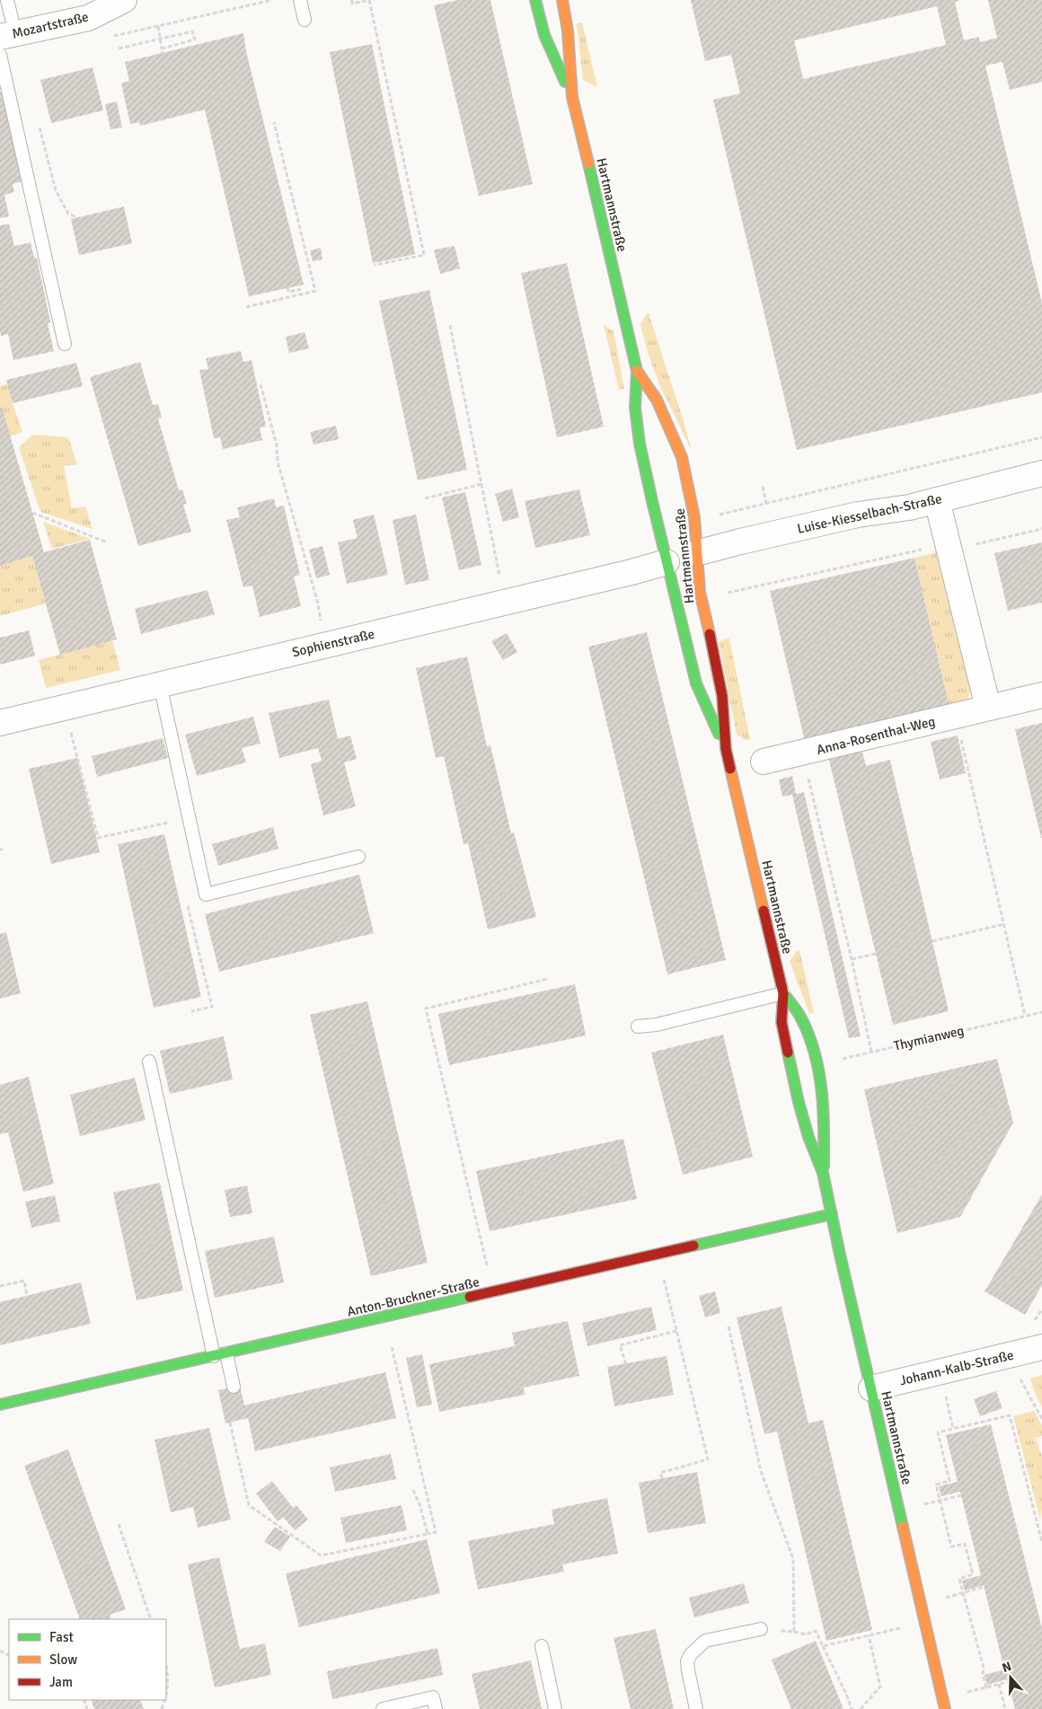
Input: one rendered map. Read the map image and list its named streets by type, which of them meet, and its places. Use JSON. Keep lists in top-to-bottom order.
{
  "streets": {
    "street": [
      "Mozartstraße",
      "Hartmannstraße",
      "Luise-Kiesselbach-Straße",
      "Sophienstraße",
      "Anna-Rosenthal-Weg",
      "Anton-Bruckner-Straße",
      "Johann-Kalb-Straße"
    ],
    "path": ["Thymianweg"]
  },
  "crossings": [
    ["Hartmannstraße", "Luise-Kiesselbach-Straße"],
    ["Hartmannstraße", "Sophienstraße"],
    ["Hartmannstraße", "Thymianweg"],
    ["Hartmannstraße", "Anton-Bruckner-Straße"],
    ["Hartmannstraße", "Johann-Kalb-Straße"],
    ["Luise-Kiesselbach-Straße", "Sophienstraße"]
  ],
  "legend": ["Fast", "Slow", "Jam"],
  "north": "top"
}
